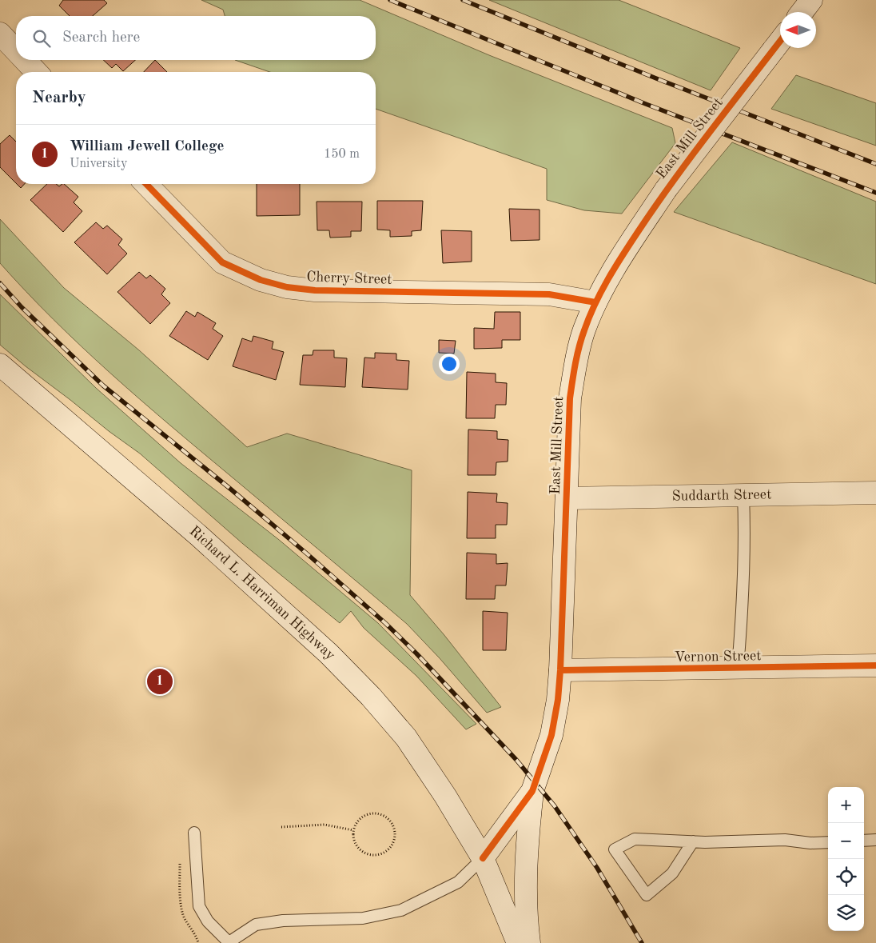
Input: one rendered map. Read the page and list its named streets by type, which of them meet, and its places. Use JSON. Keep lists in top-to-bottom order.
{
  "streets": {
    "street": [
      "East Mill Street",
      "Cherry Street",
      "Suddarth Street",
      "Richard L. Harriman Highway",
      "Vernon Street"
    ]
  },
  "crossings": [
    ["East Mill Street", "Cherry Street"],
    ["East Mill Street", "Suddarth Street"],
    ["East Mill Street", "Richard L. Harriman Highway"],
    ["East Mill Street", "Vernon Street"]
  ],
  "north": "left",
  "page": {
    "search": "Search here",
    "heading": "Nearby",
    "list": [
      {
        "mark": "1",
        "name": "William Jewell College",
        "note": "University",
        "value": "150 m"
      }
    ],
    "pins": "1",
    "map_buttons": ["+", "−"]
  }
}
